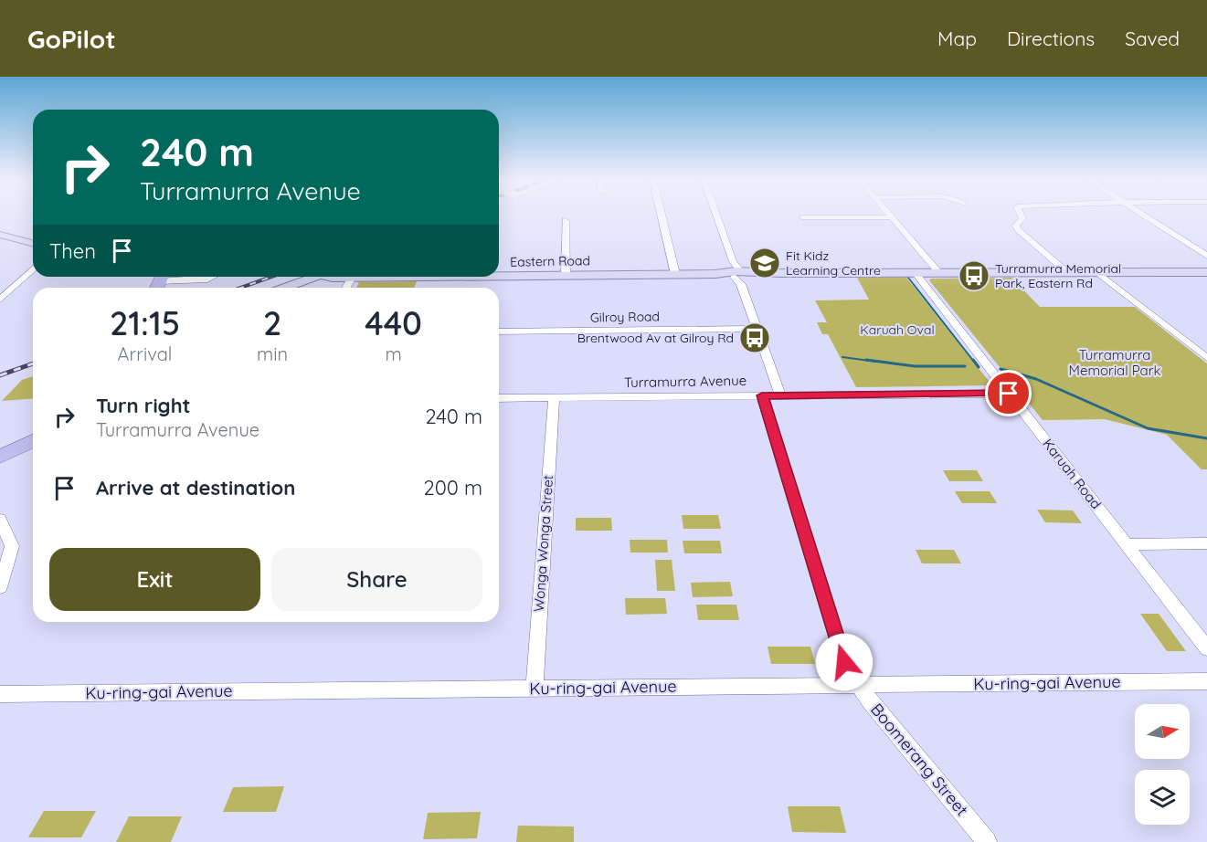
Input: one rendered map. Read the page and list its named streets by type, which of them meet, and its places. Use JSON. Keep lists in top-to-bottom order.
{
  "streets": {
    "main road": ["Eastern Road"],
    "street": [
      "Gilroy Road",
      "Turramurra Avenue",
      "Karuah Road",
      "Wonga Wonga Street",
      "Ku-ring-gai Avenue",
      "Boomerang Street"
    ]
  },
  "crossings": [
    ["Eastern Road", "Karuah Road"],
    ["Turramurra Avenue", "Karuah Road"],
    ["Turramurra Avenue", "Wonga Wonga Street"],
    ["Turramurra Avenue", "Boomerang Street"],
    ["Wonga Wonga Street", "Ku-ring-gai Avenue"],
    ["Ku-ring-gai Avenue", "Boomerang Street"]
  ],
  "parks": ["Karuah Oval", "Turramurra Memorial Park"],
  "places": {
    "school or university": ["Fit Kidz Learning Centre"],
    "bus stop": ["Turramurra Memorial Park, Eastern Rd", "Brentwood Av at Gilroy Rd"]
  },
  "north": "right",
  "page": {
    "header": "GoPilot",
    "nav": ["Map", "Directions", "Saved"],
    "turn": ["240 m", "Turramurra Avenue"],
    "then": "Then",
    "eta": [
      "21:15",
      "Arrival",
      "2",
      "min",
      "440",
      "m"
    ],
    "list": [
      {
        "name": "Turn right",
        "note": "Turramurra Avenue",
        "value": "240 m"
      },
      {
        "name": "Arrive at destination",
        "value": "200 m"
      }
    ],
    "buttons": ["Exit", "Share"]
  }
}
